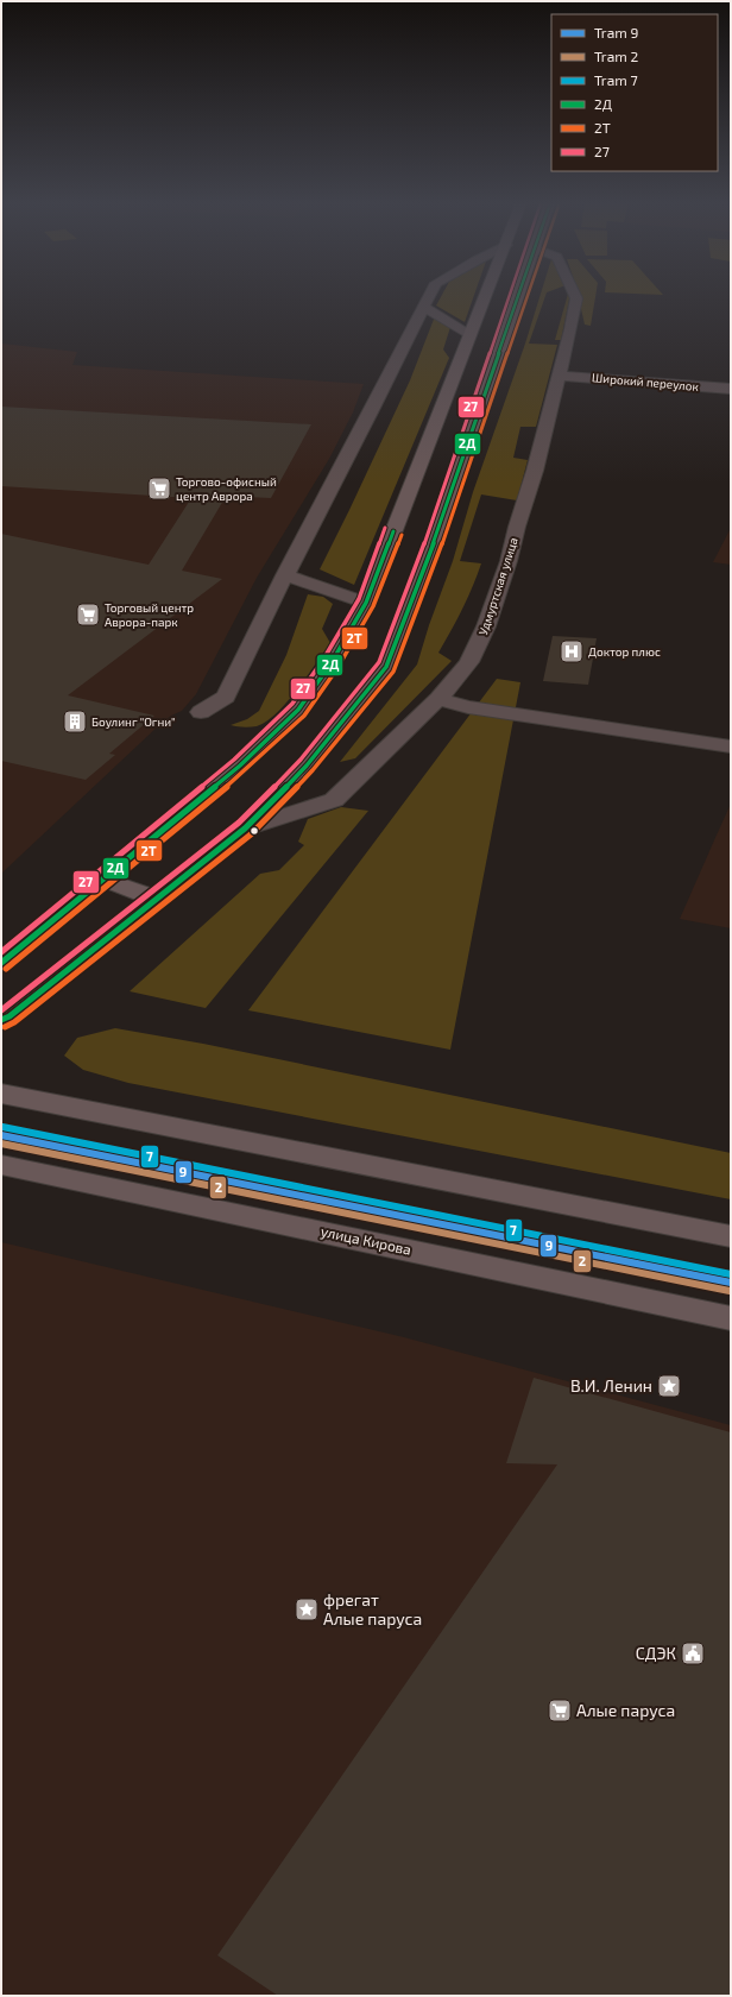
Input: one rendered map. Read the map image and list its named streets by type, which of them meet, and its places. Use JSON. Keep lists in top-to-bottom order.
{
  "streets": {
    "main road": ["Удмуртская улица", "улица Кирова"],
    "street": ["Широкий переулок"]
  },
  "crossings": [
    ["Широкий переулок", "Удмуртская улица"]
  ],
  "places": {
    "supermarket": ["Торгово-офисный центр Аврора", "Торговый центр Аврора-парк", "Алые паруса"],
    "hospital": ["Доктор плюс"],
    "building": ["Боулинг \"Огни\""],
    "place": ["В.И. Ленин", "фрегат Алые паруса"],
    "public building": ["СДЭК"]
  },
  "lines": [
    "transit line 2Д",
    "transit line 2Т",
    "transit line 27",
    "tram line 7",
    "tram line 9",
    "tram line 2"
  ],
  "legend": [
    "Tram 9",
    "Tram 2",
    "Tram 7",
    "2Д",
    "2Т",
    "27"
  ]
}
